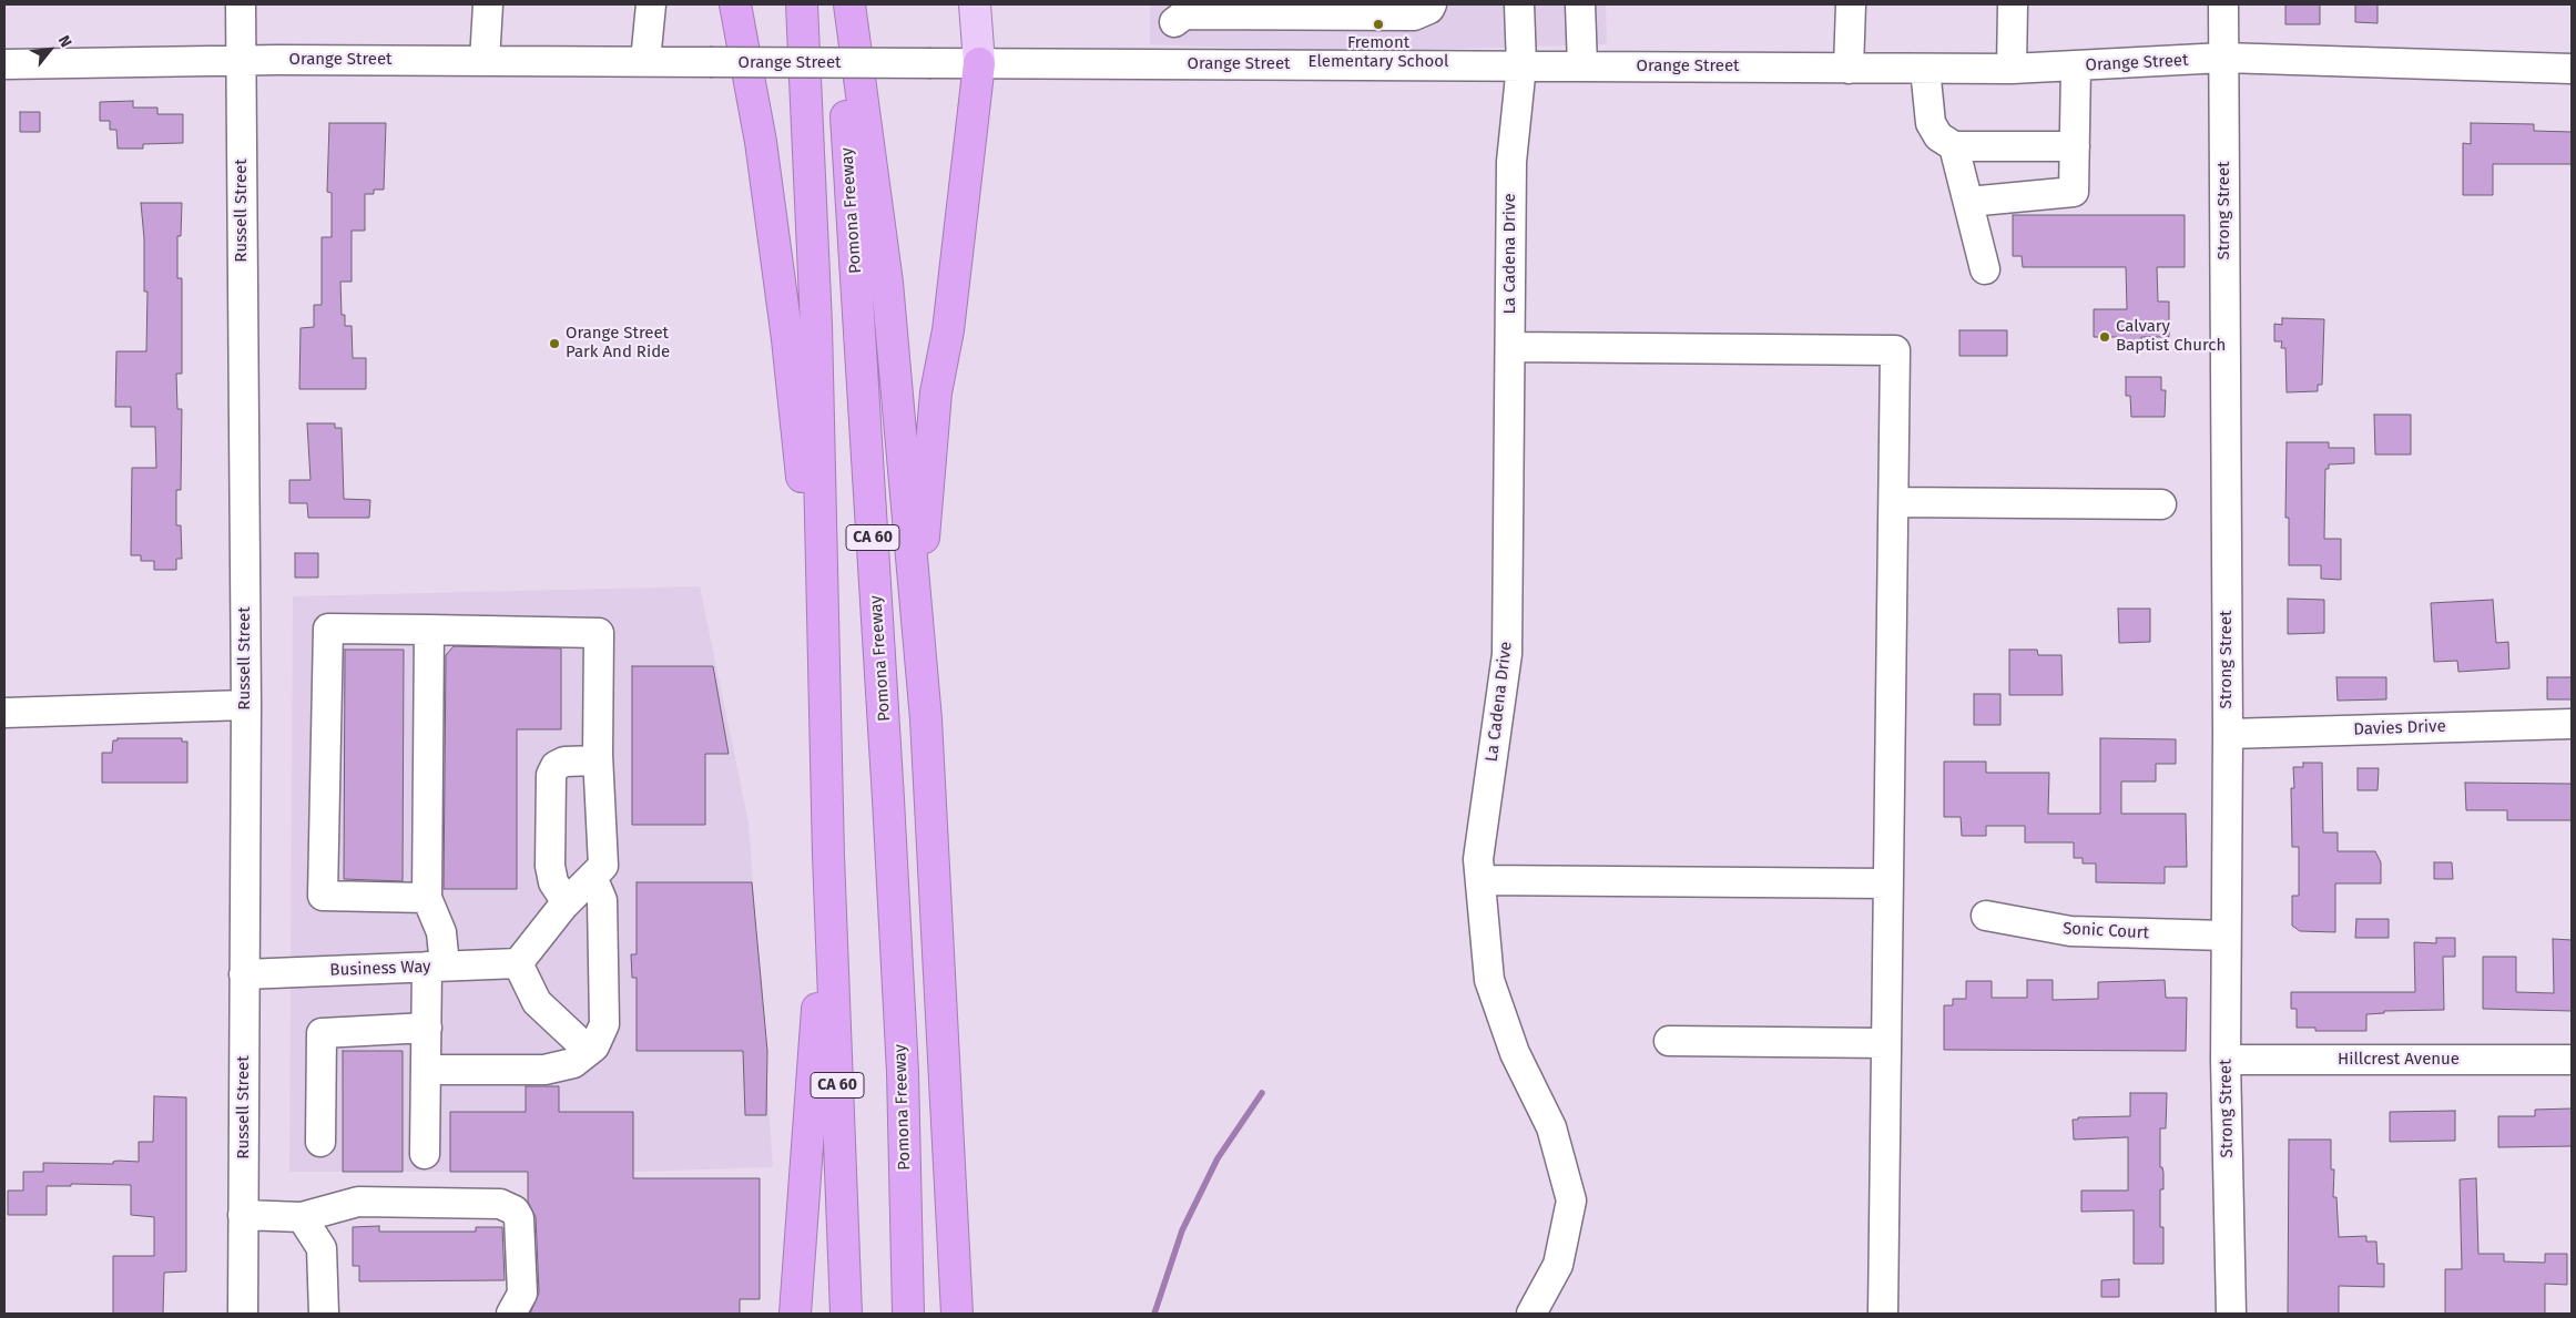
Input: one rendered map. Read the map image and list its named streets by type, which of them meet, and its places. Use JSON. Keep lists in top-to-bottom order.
{
  "streets": {
    "highway": ["Pomona Freeway", "CA 60"],
    "street": [
      "Orange Street",
      "Russell Street",
      "Strong Street",
      "La Cadena Drive",
      "Davies Drive",
      "Sonic Court",
      "Business Way",
      "Hillcrest Avenue"
    ]
  },
  "crossings": [
    ["Orange Street", "Russell Street"],
    ["Orange Street", "Strong Street"],
    ["Orange Street", "La Cadena Drive"],
    ["Russell Street", "Business Way"],
    ["Strong Street", "Davies Drive"],
    ["Strong Street", "Sonic Court"],
    ["Strong Street", "Hillcrest Avenue"]
  ],
  "places": ["Fremont Elementary School", "Calvary Baptist Church", "Orange Street Park And Ride"],
  "north": "top right"
}
